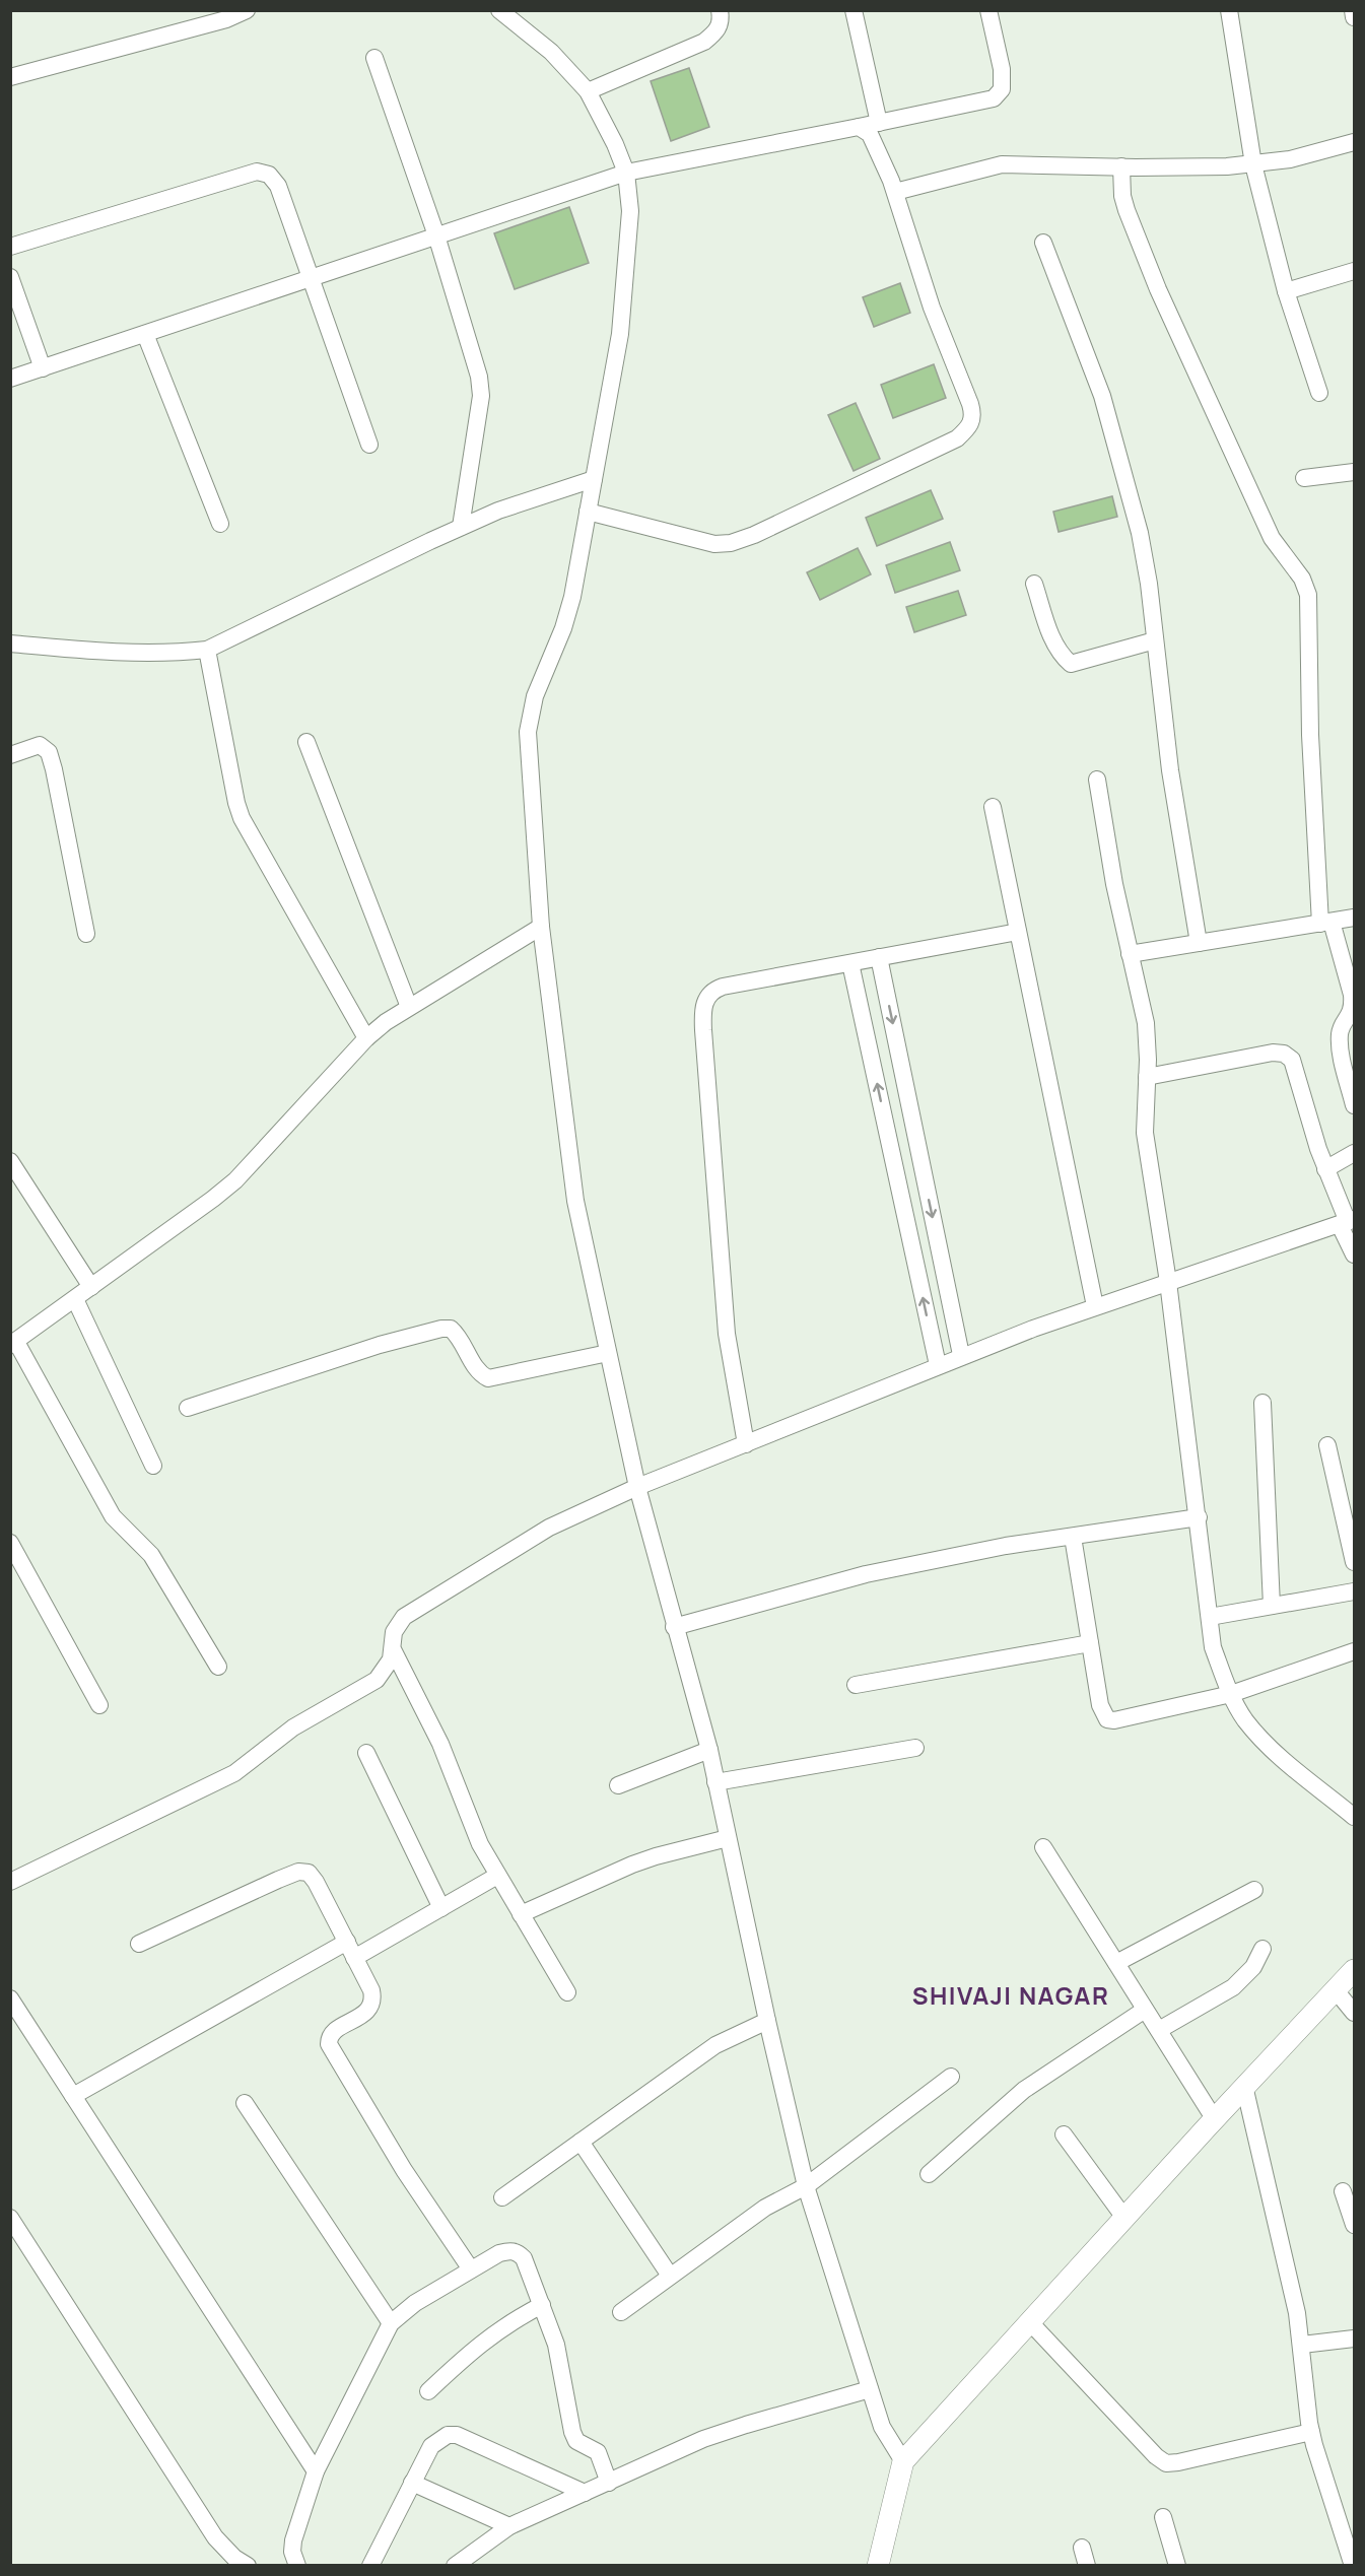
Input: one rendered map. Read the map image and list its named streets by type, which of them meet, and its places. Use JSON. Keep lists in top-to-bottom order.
{
  "districts": ["SHIVAJI NAGAR"]
}
